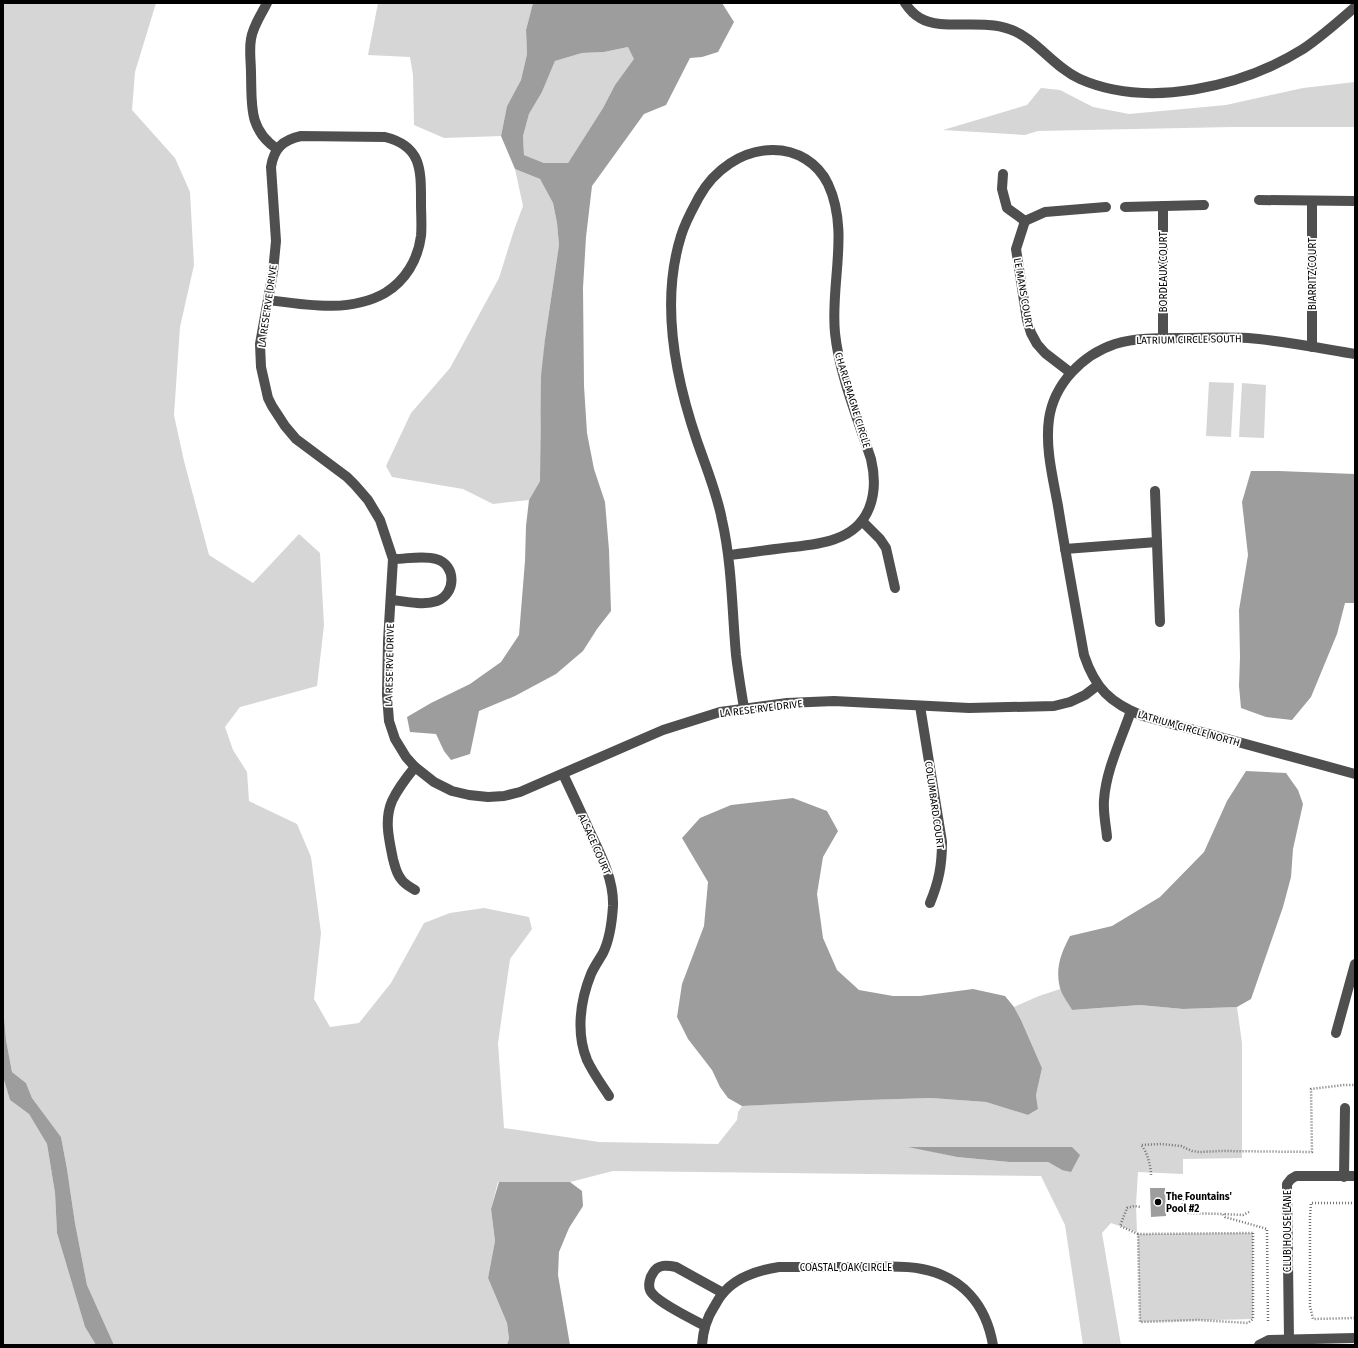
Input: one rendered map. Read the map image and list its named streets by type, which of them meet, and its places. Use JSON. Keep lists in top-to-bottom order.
{
  "streets": {
    "street": [
      "BORDEAUX COURT",
      "BIARRITZ COURT",
      "LE MANS COURT",
      "LA RESE'RVE DRIVE",
      "LATRIUM CIRCLE SOUTH",
      "CHARLEMAGNE CIRCLE",
      "LATRIUM CIRCLE NORTH",
      "COLUMBARD COURT",
      "ALSACE COURT",
      "CLUB HOUSE LANE",
      "COASTAL OAK CIRCLE"
    ]
  },
  "crossings": [
    ["BORDEAUX COURT", "LATRIUM CIRCLE SOUTH"],
    ["BIARRITZ COURT", "LATRIUM CIRCLE SOUTH"],
    ["LE MANS COURT", "LATRIUM CIRCLE SOUTH"],
    ["LA RESE'RVE DRIVE", "CHARLEMAGNE CIRCLE"],
    ["LA RESE'RVE DRIVE", "LATRIUM CIRCLE NORTH"],
    ["LA RESE'RVE DRIVE", "COLUMBARD COURT"],
    ["LA RESE'RVE DRIVE", "ALSACE COURT"],
    ["LATRIUM CIRCLE SOUTH", "LATRIUM CIRCLE NORTH"]
  ],
  "places": ["The Fountains' Pool #2"]
}
